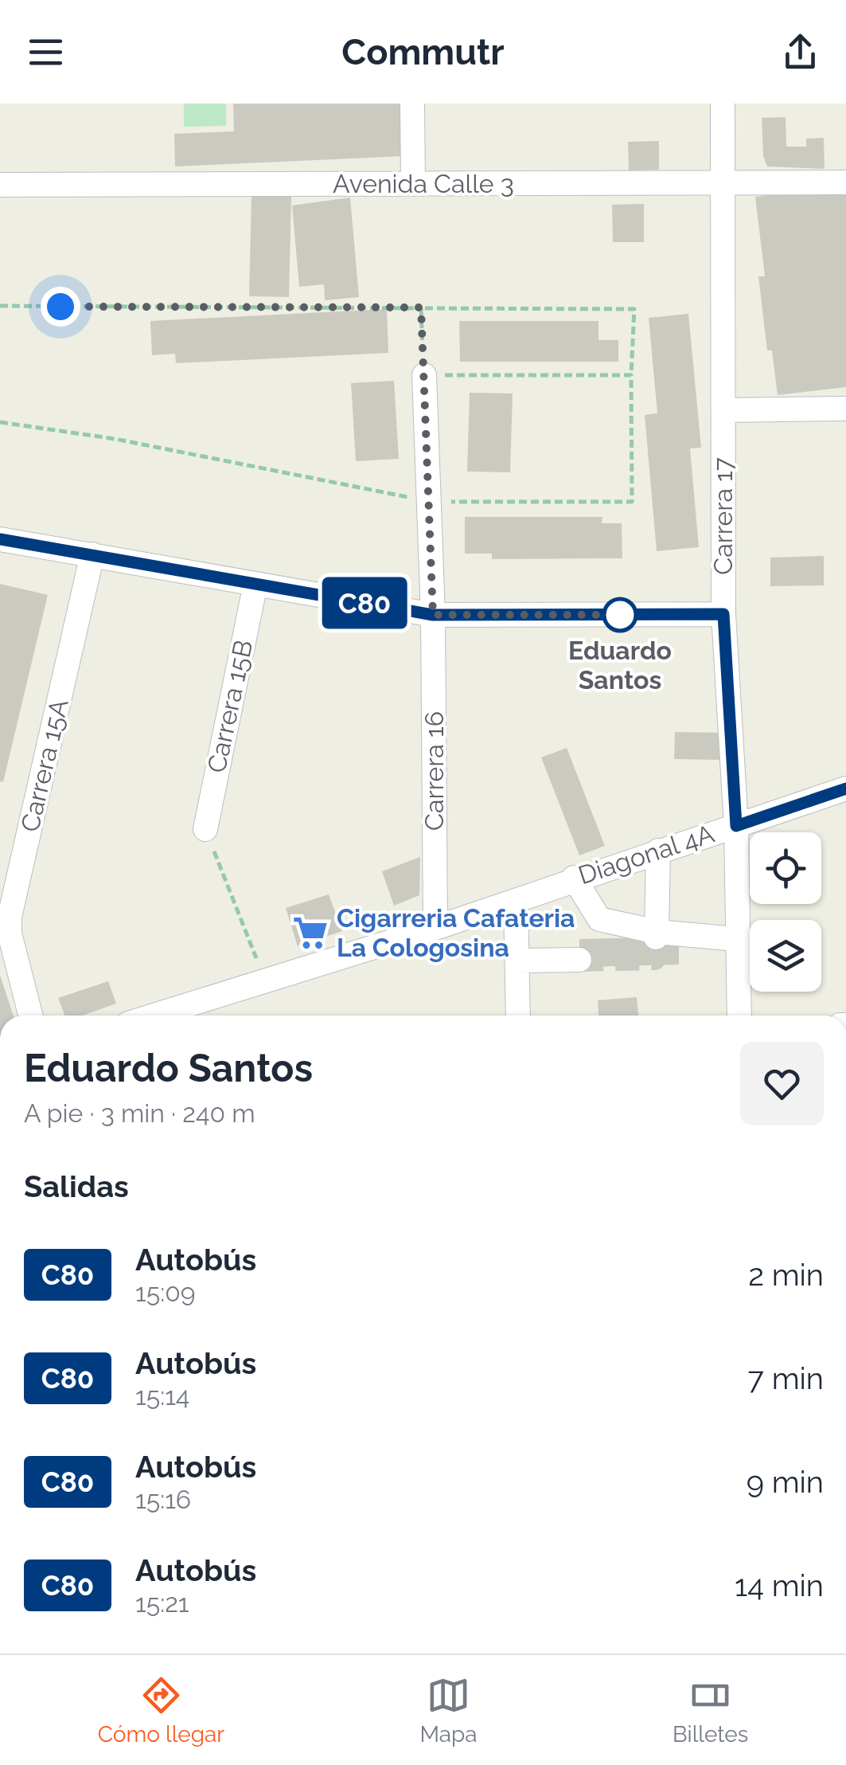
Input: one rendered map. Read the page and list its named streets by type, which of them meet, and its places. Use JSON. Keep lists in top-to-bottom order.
{
  "streets": {
    "street": [
      "Avenida Calle 3",
      "Carrera 17",
      "Carrera 15B",
      "Carrera 15A",
      "Carrera 16",
      "Diagonal 4A"
    ]
  },
  "crossings": [
    ["Avenida Calle 3", "Carrera 17"],
    ["Carrera 17", "Diagonal 4A"],
    ["Carrera 16", "Diagonal 4A"]
  ],
  "places": {
    "other": ["Eduardo Santos"],
    "supermarket": ["Cigarreria Cafateria La Cologosina"]
  },
  "lines": ["bus line C80"],
  "page": {
    "header": "Commutr",
    "on_map": "C80",
    "heading": [
      ["Eduardo Santos", "A pie · 3 min · 240 m"],
      "Salidas"
    ],
    "list": [
      {
        "mark": "C80",
        "name": "Autobús",
        "note": "15:09",
        "value": "2 min"
      },
      {
        "mark": "C80",
        "name": "Autobús",
        "note": "15:14",
        "value": "7 min"
      },
      {
        "mark": "C80",
        "name": "Autobús",
        "note": "15:16",
        "value": "9 min"
      },
      {
        "mark": "C80",
        "name": "Autobús",
        "note": "15:21",
        "value": "14 min"
      }
    ],
    "tabs": ["Cómo llegar", "Mapa", "Billetes"]
  }
}
